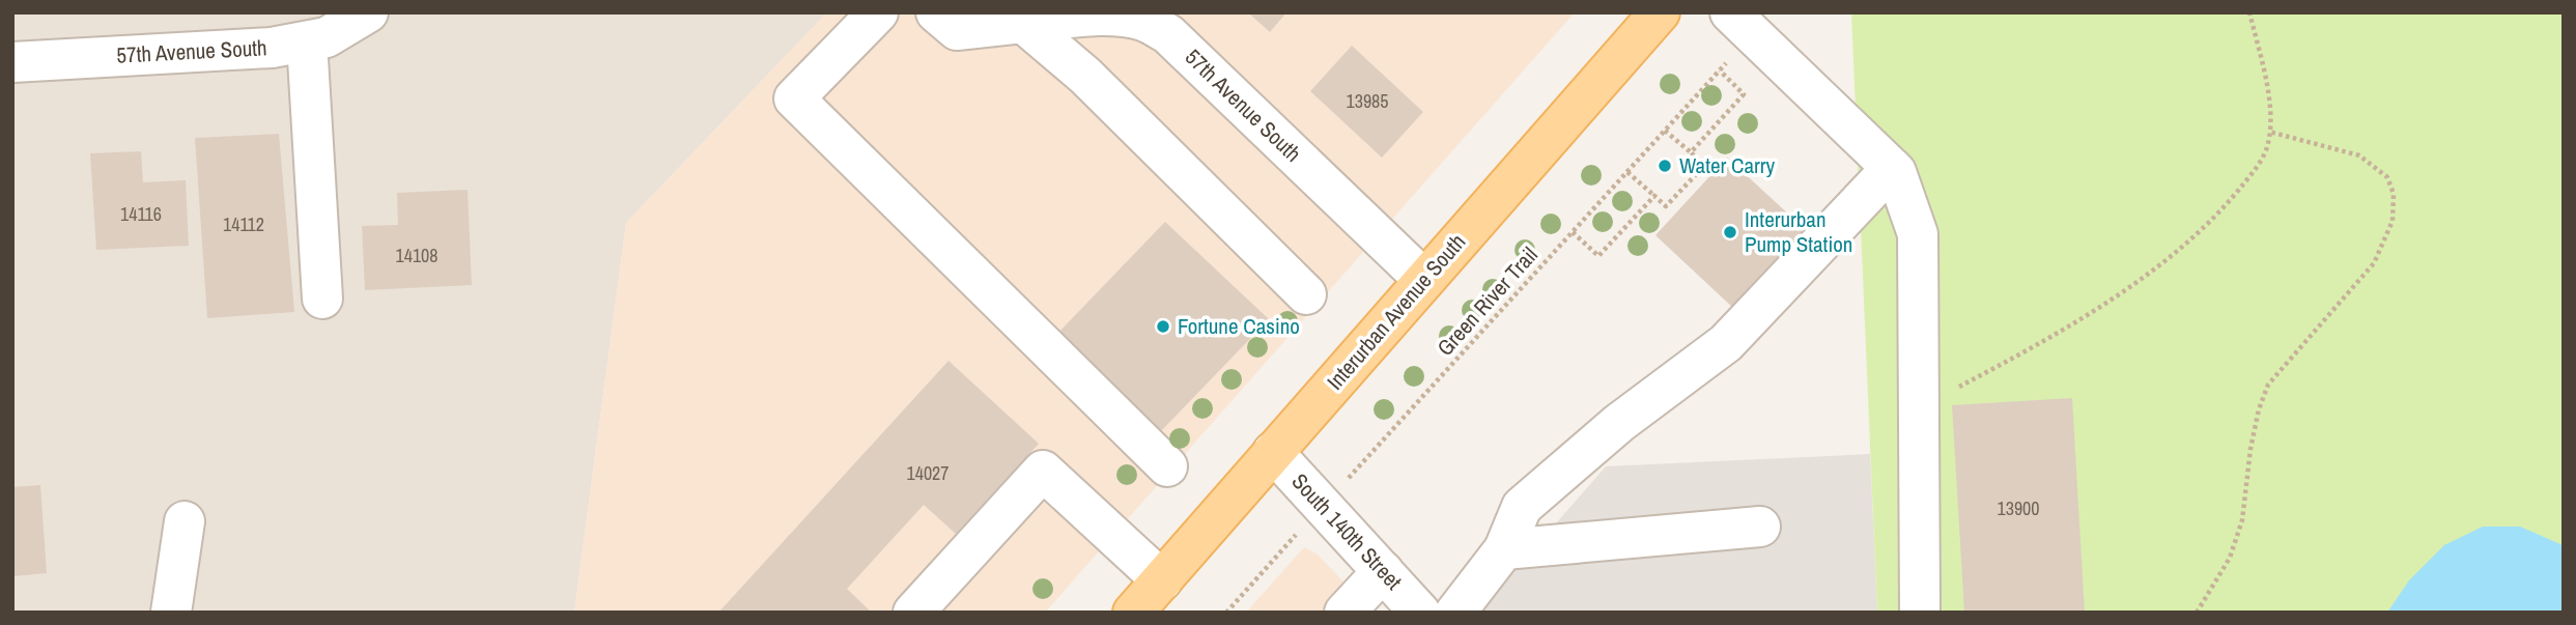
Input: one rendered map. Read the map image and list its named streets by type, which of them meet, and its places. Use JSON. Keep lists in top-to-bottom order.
{
  "streets": {
    "main road": ["Interurban Avenue South"],
    "street": ["57th Avenue South", "South 140th Street"],
    "path": ["Green River Trail"]
  },
  "crossings": [
    ["57th Avenue South", "Interurban Avenue South"],
    ["Green River Trail", "South 140th Street"],
    ["Interurban Avenue South", "South 140th Street"]
  ],
  "places": ["Water Carry", "Interurban Pump Station", "Fortune Casino"],
  "house_numbers": [
    "13985",
    "14116",
    "14112",
    "14108",
    "14027",
    "13900"
  ]
}
